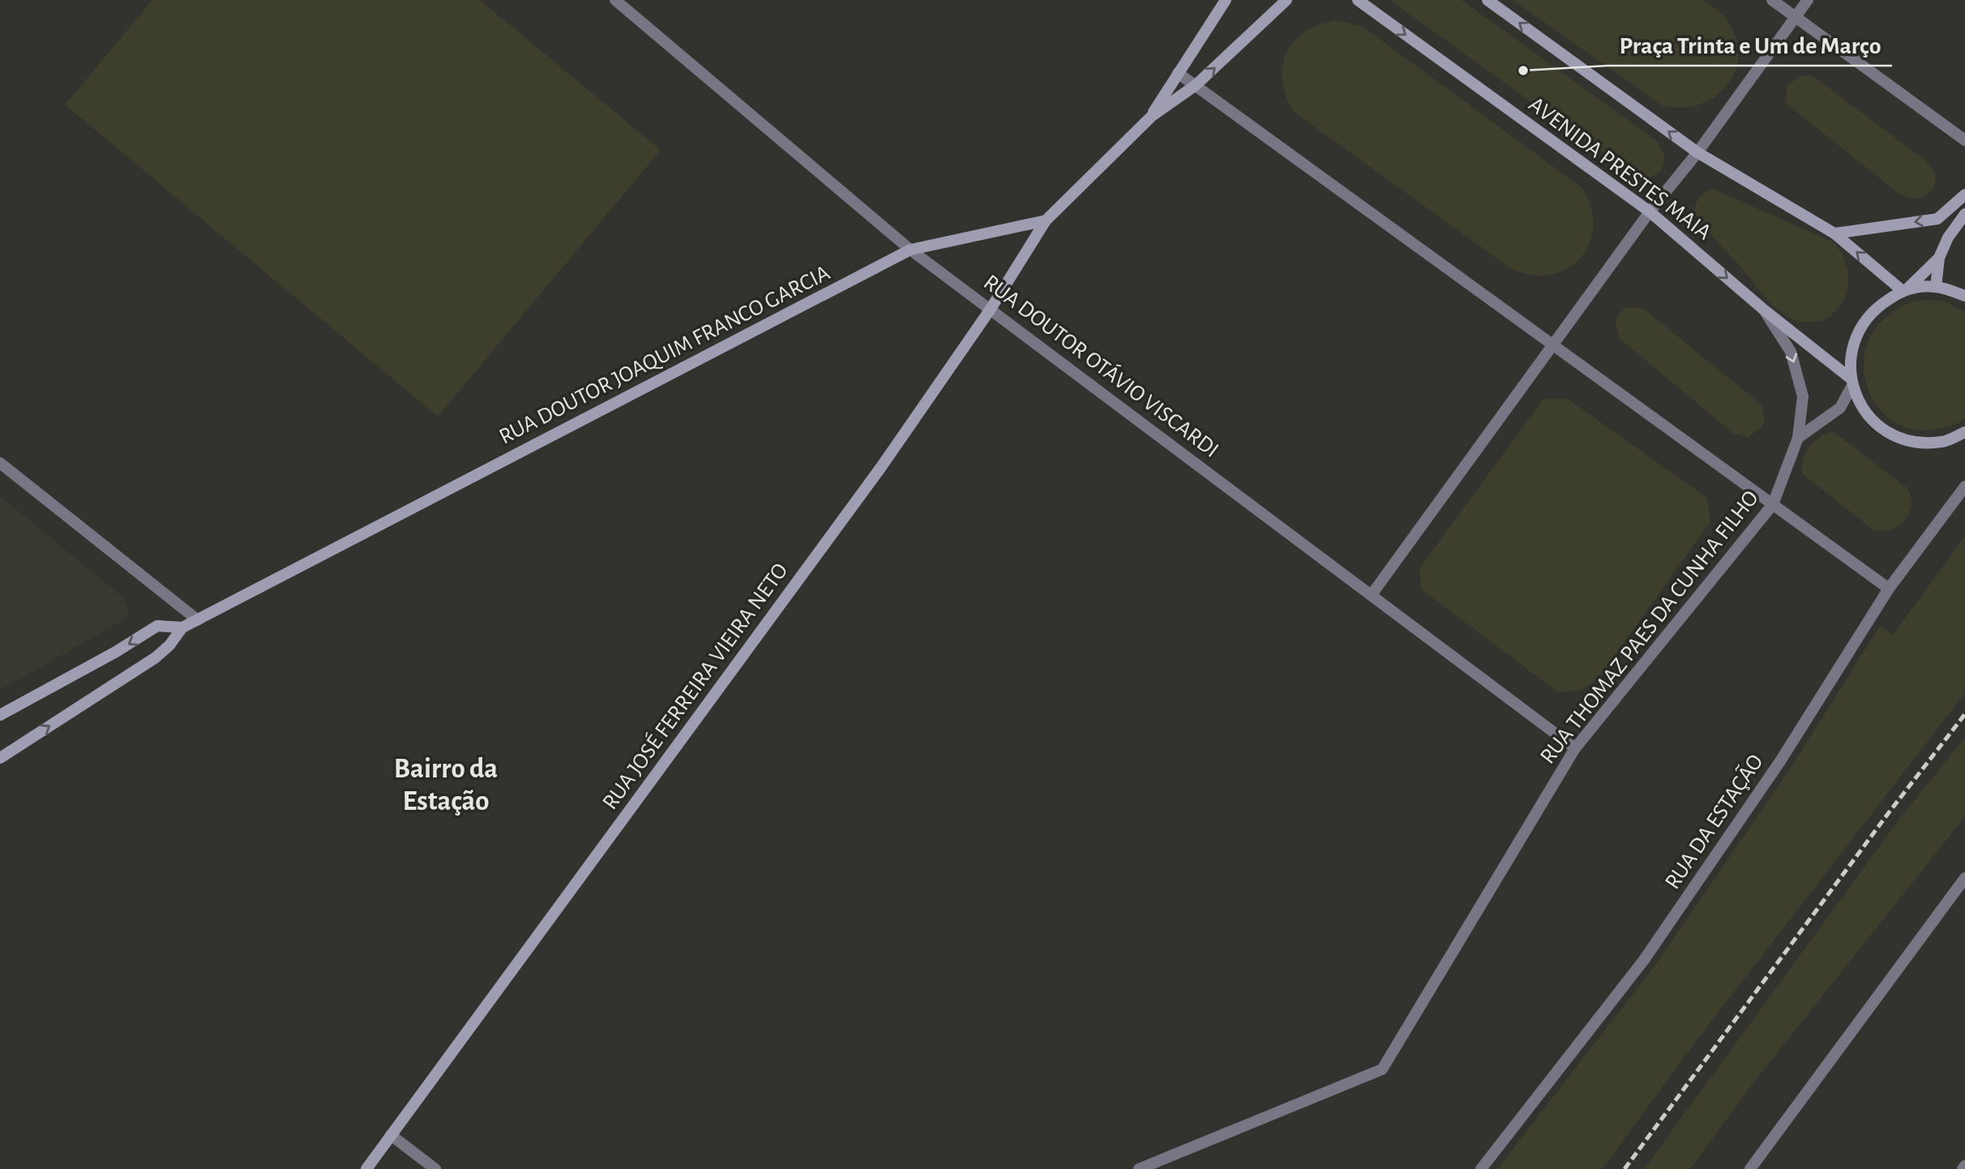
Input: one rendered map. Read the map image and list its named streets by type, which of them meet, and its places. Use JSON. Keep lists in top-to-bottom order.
{
  "streets": {
    "street": [
      "AVENIDA PRESTES MAIA",
      "RUA DOUTOR JOAQUIM FRANCO GARCIA",
      "RUA DOUTOR OTÁVIO VISCARDI",
      "RUA THOMAZ PAES DA CUNHA FILHO",
      "RUA JOSÉ FERREIRA VIEIRA NETO",
      "RUA DA ESTAÇÃO"
    ]
  },
  "crossings": [
    ["AVENIDA PRESTES MAIA", "RUA THOMAZ PAES DA CUNHA FILHO"],
    ["RUA DOUTOR JOAQUIM FRANCO GARCIA", "RUA DOUTOR OTÁVIO VISCARDI"],
    ["RUA DOUTOR JOAQUIM FRANCO GARCIA", "RUA JOSÉ FERREIRA VIEIRA NETO"],
    ["RUA DOUTOR OTÁVIO VISCARDI", "RUA THOMAZ PAES DA CUNHA FILHO"],
    ["RUA DOUTOR OTÁVIO VISCARDI", "RUA JOSÉ FERREIRA VIEIRA NETO"]
  ],
  "districts": ["Bairro da Estação"],
  "places": ["Praça Trinta e Um de Março"]
}
